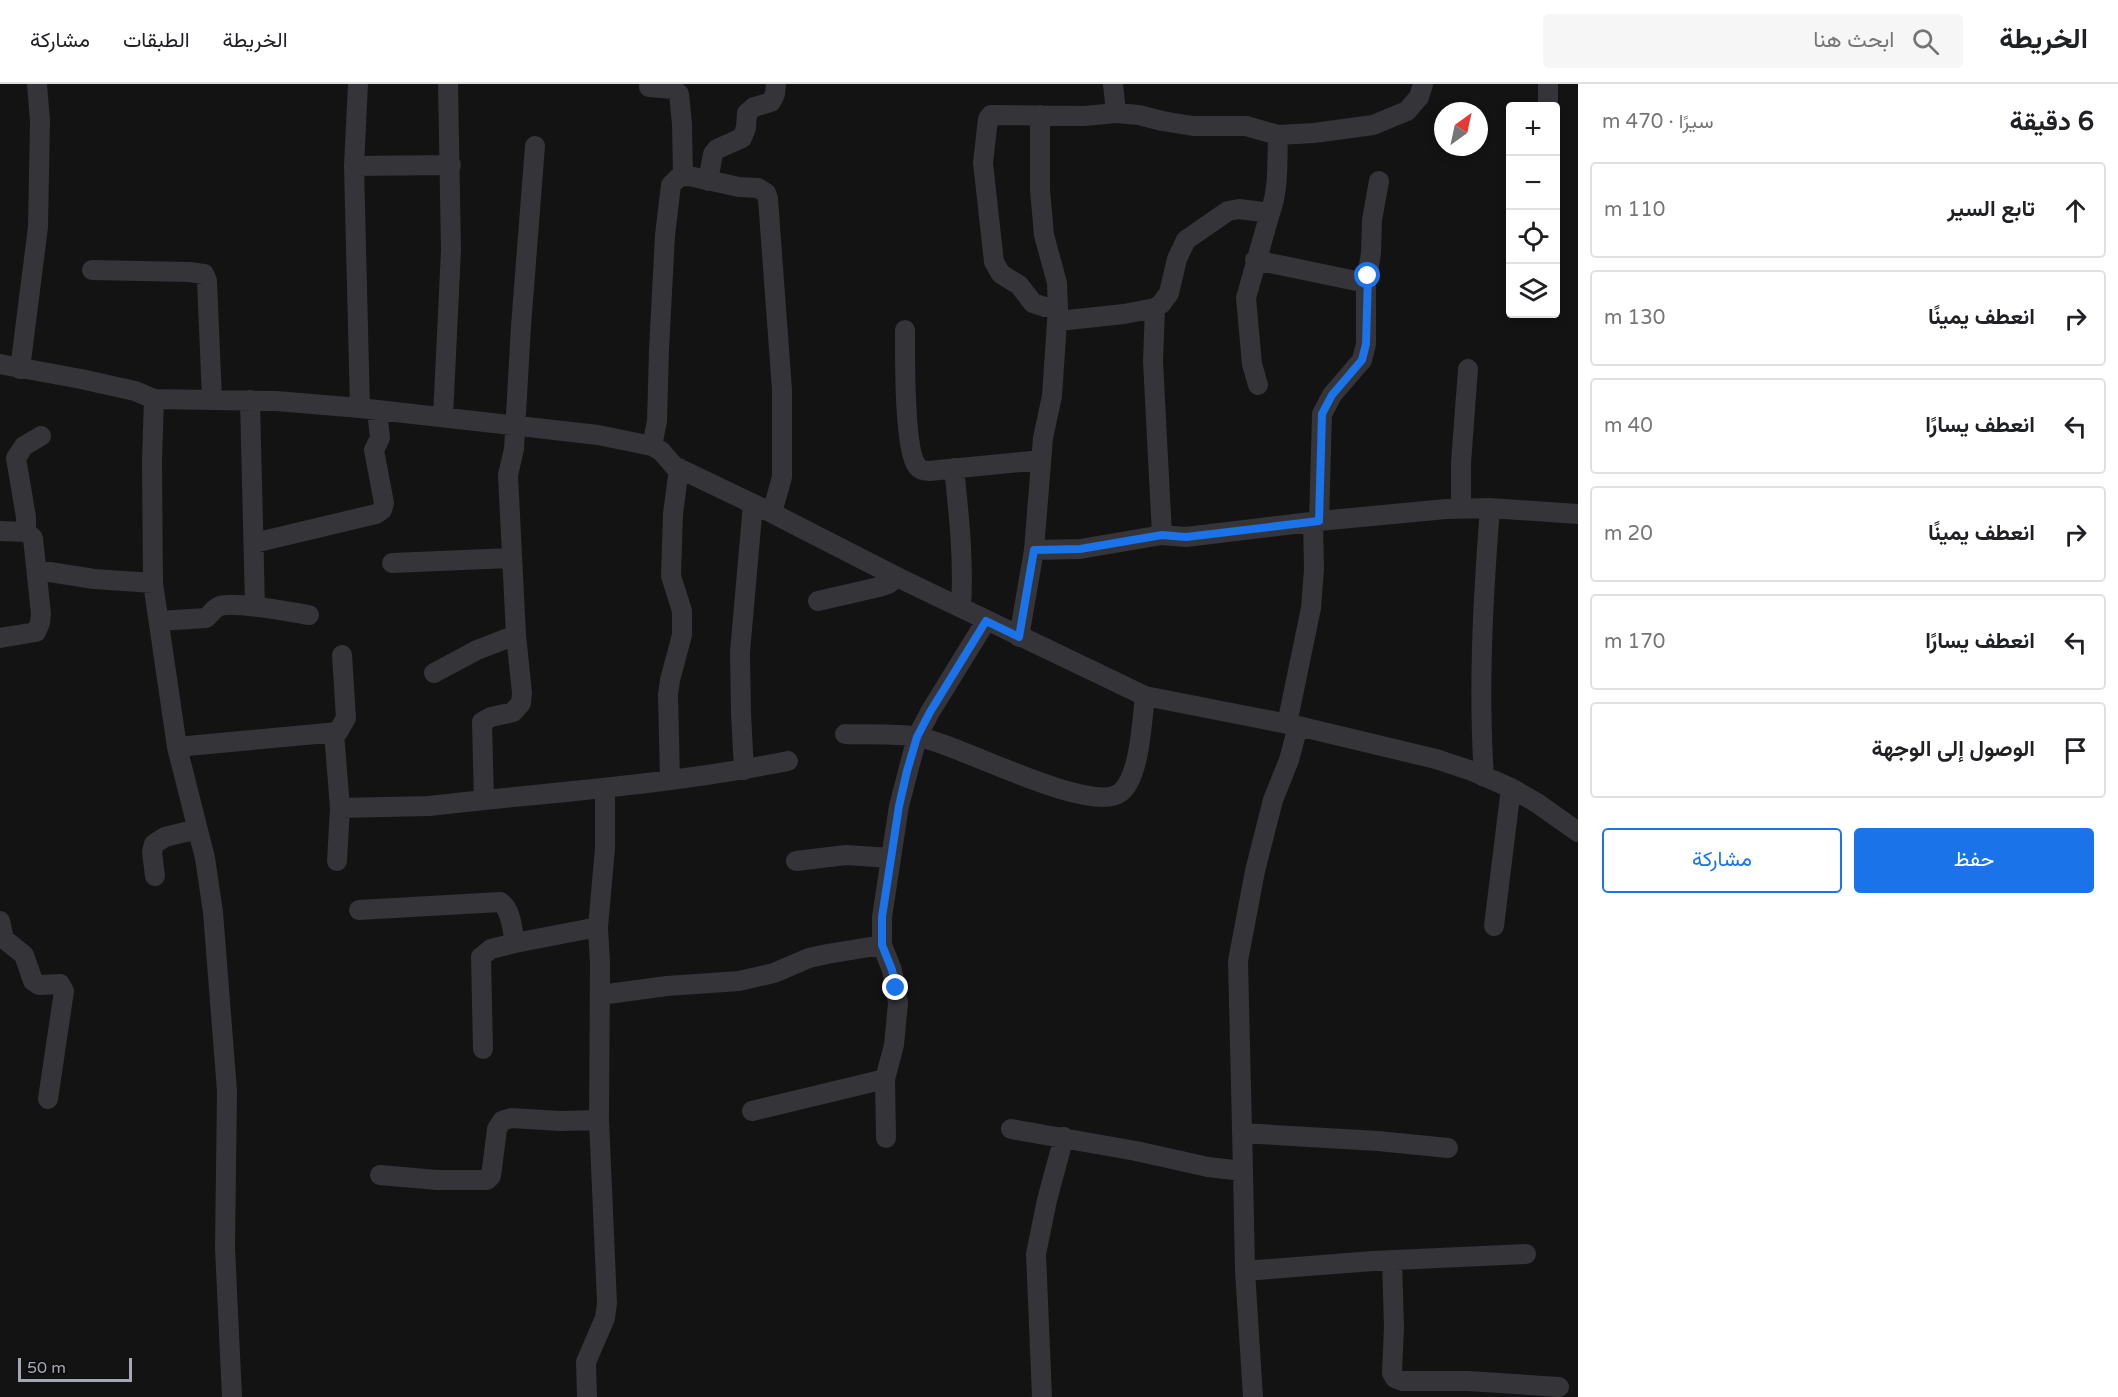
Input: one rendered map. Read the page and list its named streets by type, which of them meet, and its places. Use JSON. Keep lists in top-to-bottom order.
{
  "scale_bar": "50 m",
  "north": "top right",
  "page": {
    "header": "الخريطة",
    "search": "ابحث هنا",
    "nav": ["الخريطة", "الطبقات", "مشاركة"],
    "heading": ["6 دقيقة", "سيرًا · 470 m"],
    "map_buttons": ["+", "−"],
    "list": [
      ["تابع السير", "110 m"],
      ["انعطف يمينًا", "130 m"],
      ["انعطف يسارًا", "40 m"],
      ["انعطف يمينًا", "20 m"],
      ["انعطف يسارًا", "170 m"],
      "الوصول إلى الوجهة"
    ],
    "buttons": ["حفظ", "مشاركة"],
    "scale": "50 m"
  }
}
